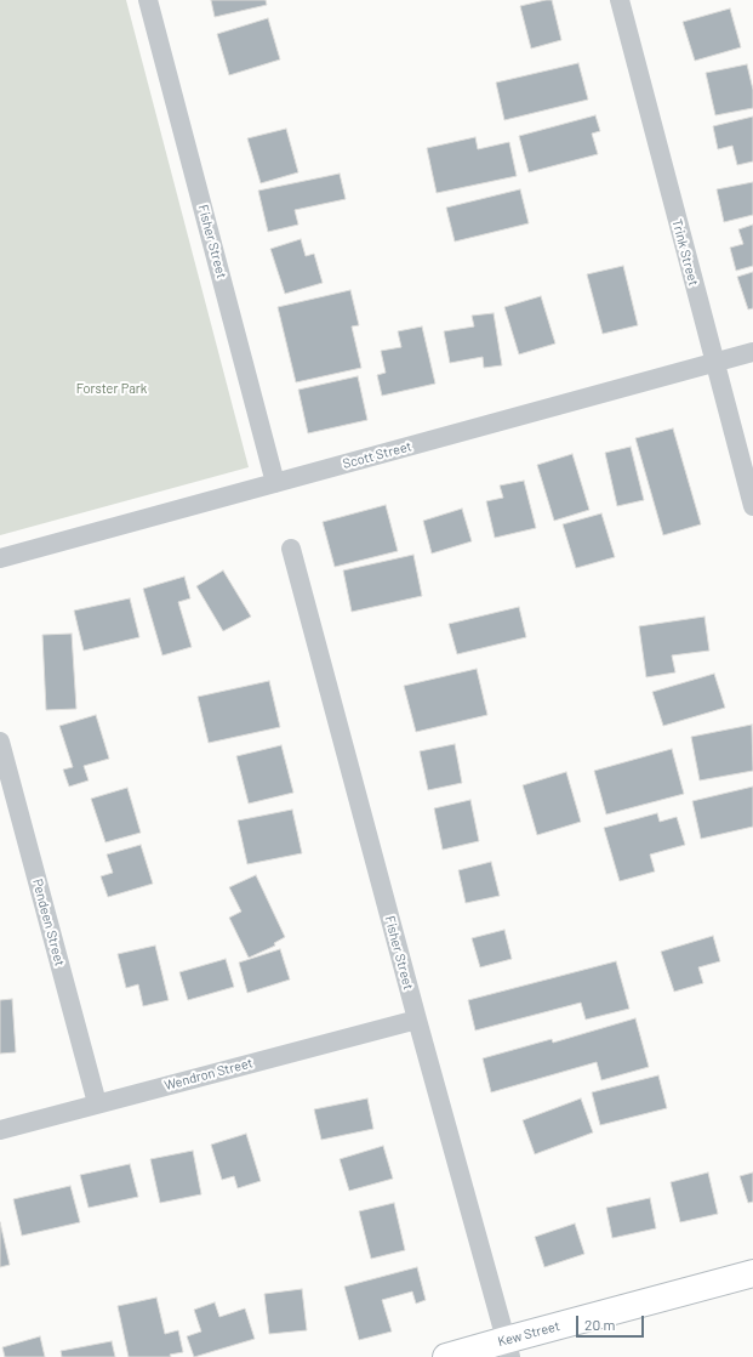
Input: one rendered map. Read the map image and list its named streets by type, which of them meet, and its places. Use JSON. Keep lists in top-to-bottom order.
{
  "streets": {
    "street": [
      "Fisher Street",
      "Trink Street",
      "Scott Street",
      "Pendeen Street",
      "Wendron Street",
      "Kew Street"
    ]
  },
  "crossings": [
    ["Fisher Street", "Scott Street"],
    ["Fisher Street", "Wendron Street"],
    ["Fisher Street", "Kew Street"],
    ["Trink Street", "Scott Street"],
    ["Pendeen Street", "Wendron Street"]
  ],
  "parks": ["Forster Park"],
  "scale_bar": "20 m"
}
